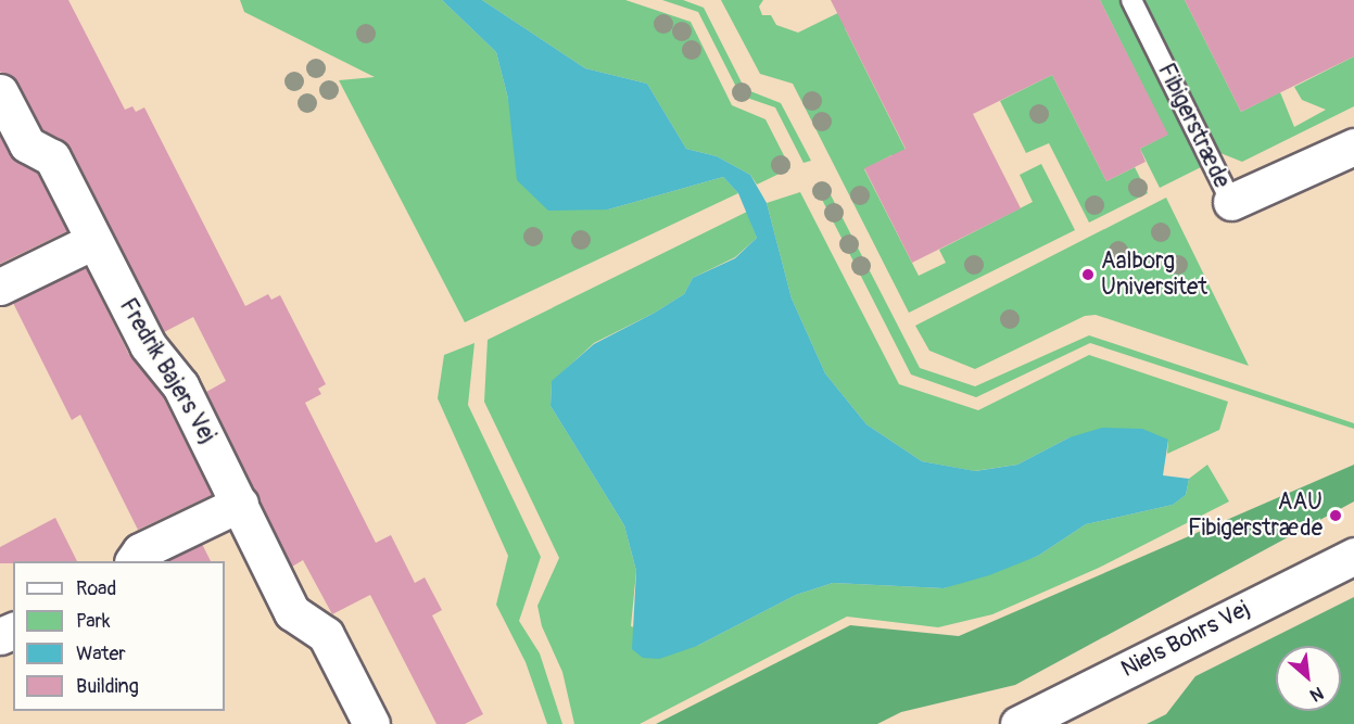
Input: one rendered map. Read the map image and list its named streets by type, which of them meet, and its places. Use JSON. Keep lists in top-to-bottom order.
{
  "streets": {
    "street": ["Fibigerstræde", "Fredrik Bajers Vej", "Niels Bohrs Vej"]
  },
  "places": ["Aalborg Universitet", "AAU Fibigerstræde"],
  "legend": [
    "Road",
    "Park",
    "Water",
    "Building"
  ],
  "north": "bottom right"
}
